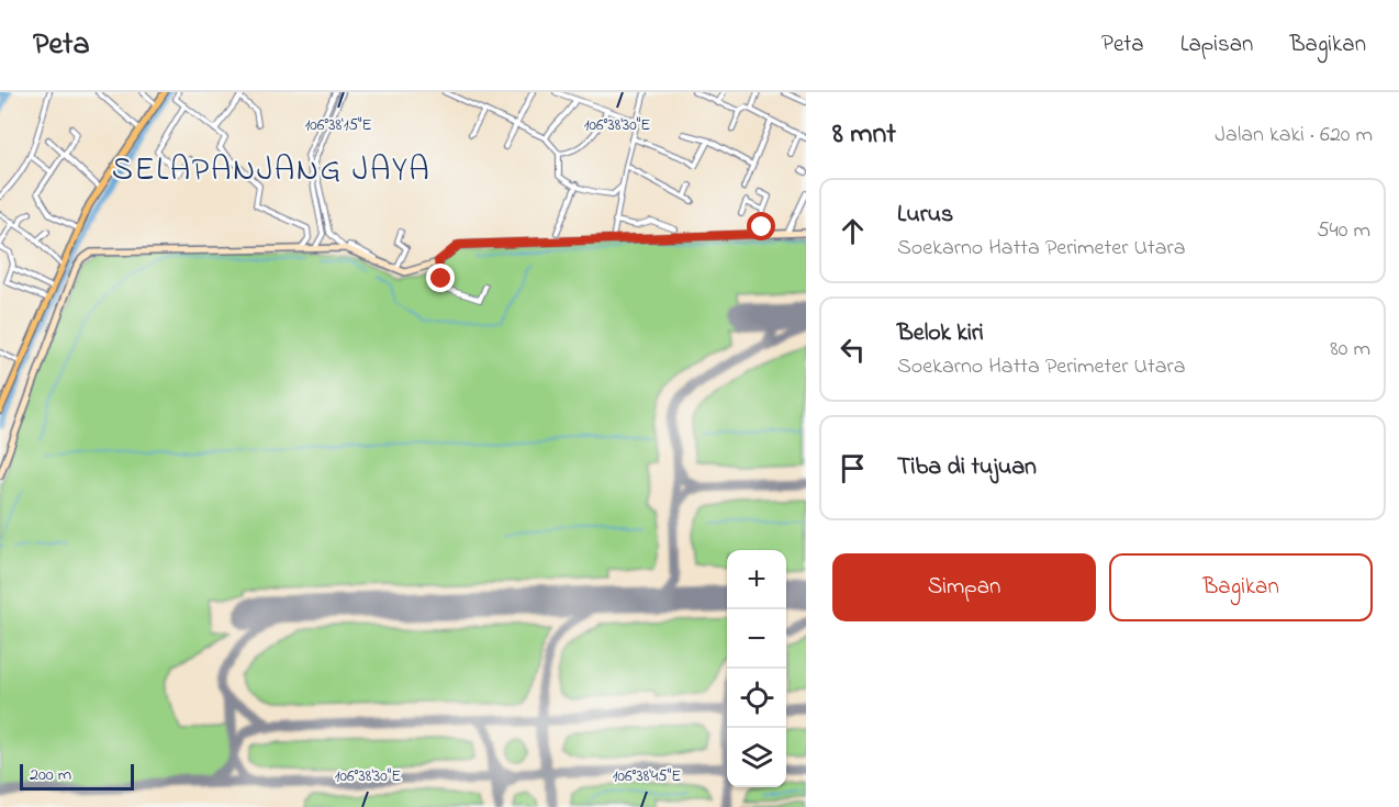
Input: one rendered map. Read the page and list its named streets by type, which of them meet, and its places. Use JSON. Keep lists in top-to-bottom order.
{
  "districts": ["SELAPANJANG JAYA"],
  "scale_bar": "200 m",
  "page": {
    "header": "Peta",
    "nav": ["Peta", "Lapisan", "Bagikan"],
    "heading": ["8 mnt", "Jalan kaki · 620 m"],
    "list": [
      ["Lurus", "Soekarno Hatta Perimeter Utara", "540 m"],
      ["Belok kiri", "Soekarno Hatta Perimeter Utara", "80 m"],
      "Tiba di tujuan"
    ],
    "buttons": ["Simpan", "Bagikan"],
    "map_buttons": ["+", "−"],
    "scale": "200 m"
  },
  "coordinates": ["106°38'15\"E", "106°38'30\"E", "106°38'45\"E"]
}
